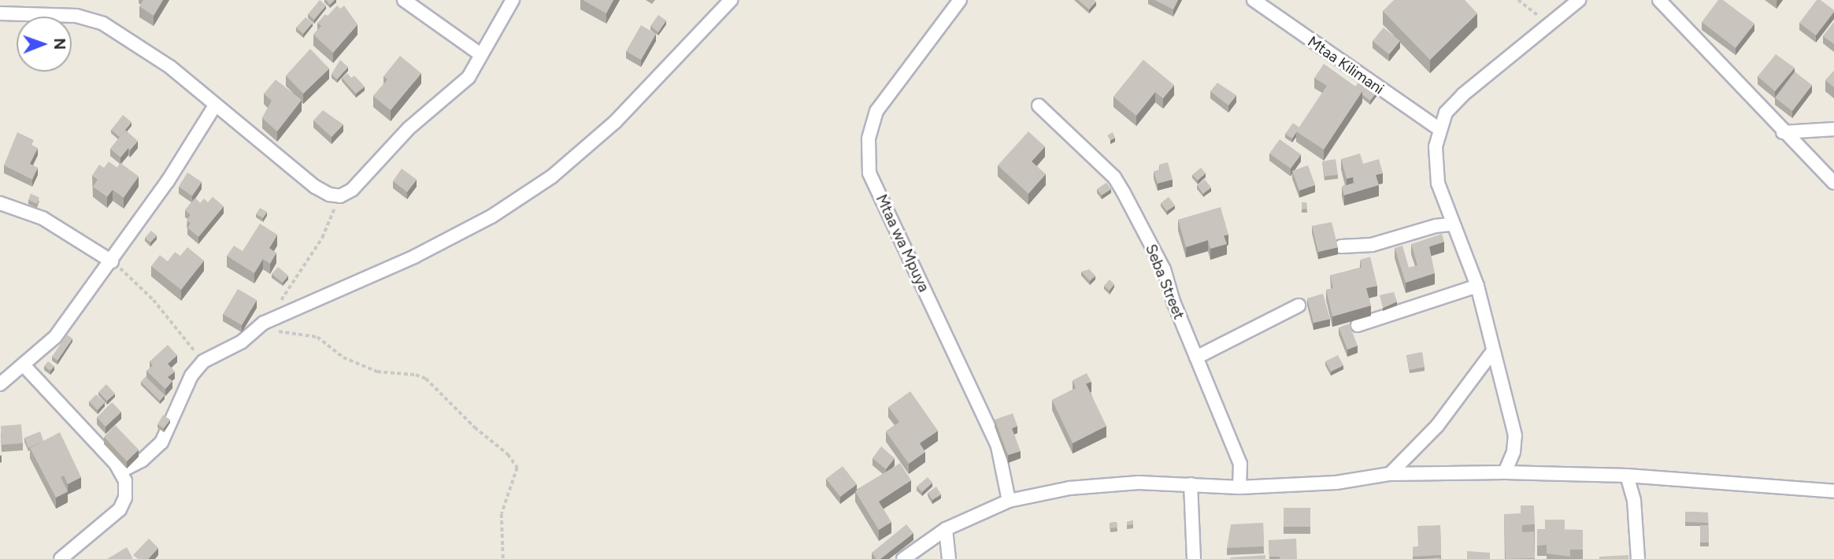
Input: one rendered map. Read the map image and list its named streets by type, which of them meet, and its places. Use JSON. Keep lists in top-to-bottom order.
{
  "streets": {
    "street": ["Mtaa Kilimani", "Mtaa wa Mpuya", "Seba Street"]
  },
  "north": "right"
}
